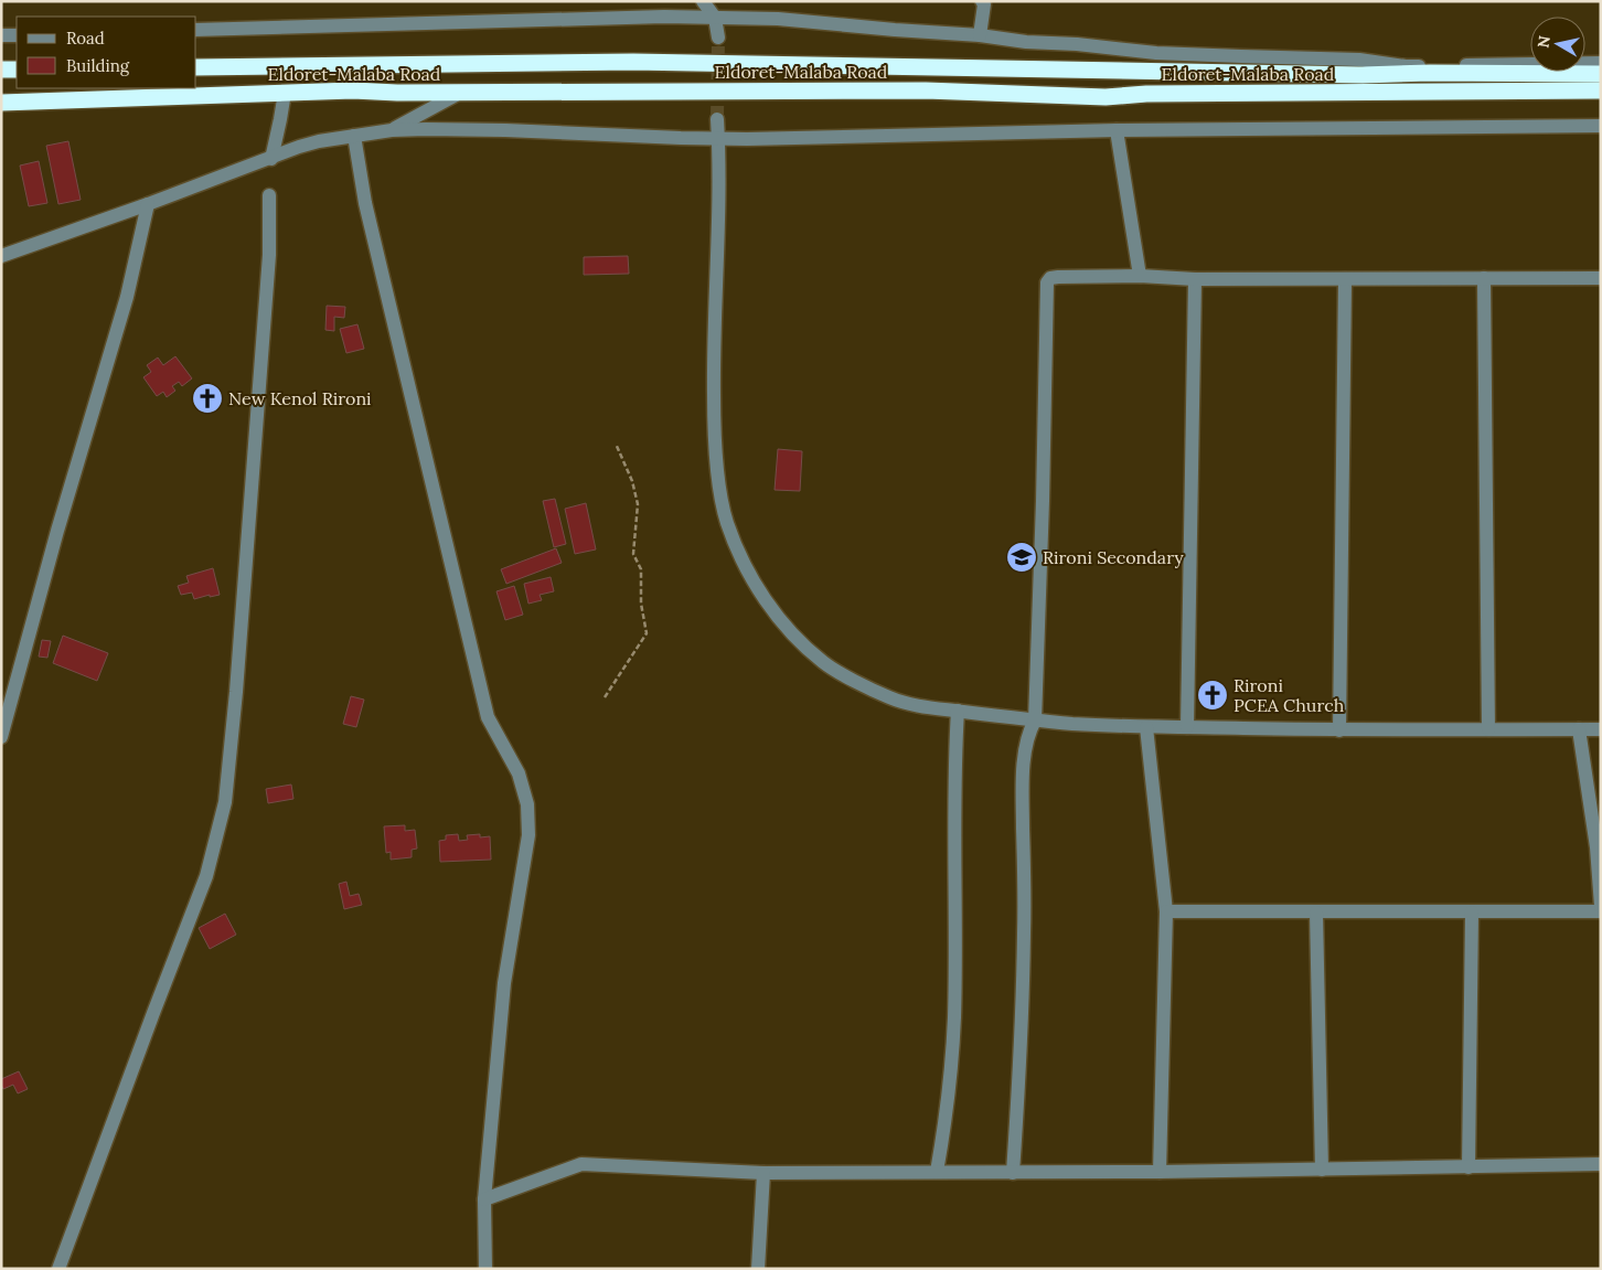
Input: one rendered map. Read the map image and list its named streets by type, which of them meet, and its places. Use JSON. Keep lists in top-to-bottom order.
{
  "streets": {
    "highway": ["Eldoret-Malaba Road"]
  },
  "places": {
    "church": ["New Kenol Rironi", "Rironi PCEA Church"],
    "school or university": ["Rironi Secondary"]
  },
  "legend": ["Road", "Building"],
  "north": "left"
}
